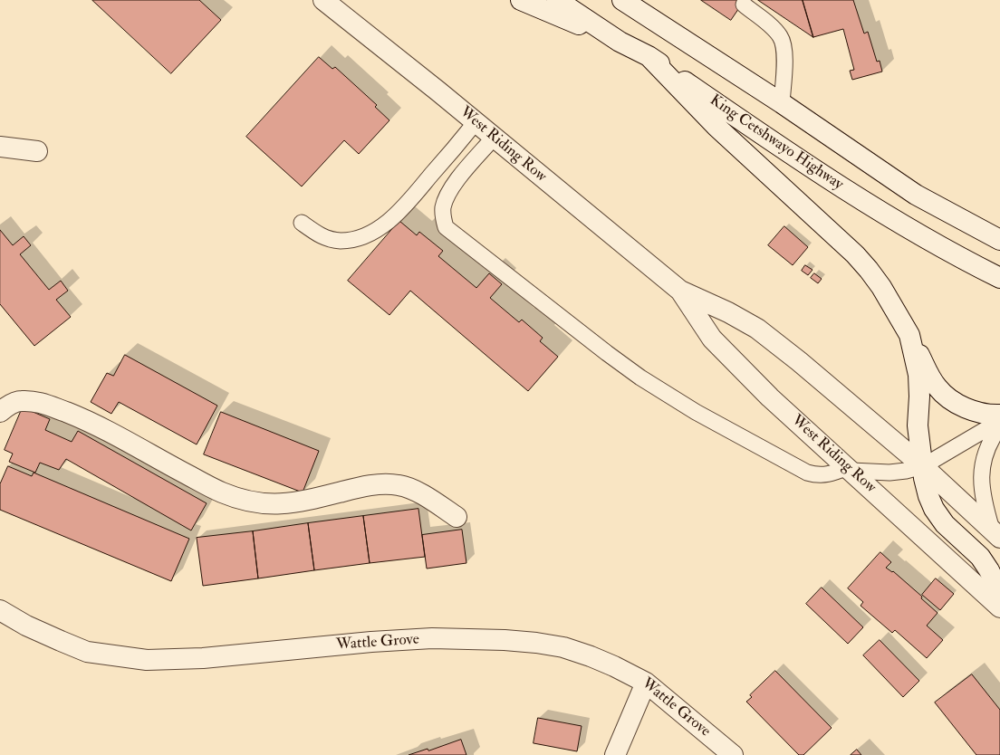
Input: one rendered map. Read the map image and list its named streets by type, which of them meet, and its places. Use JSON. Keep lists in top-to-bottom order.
{
  "streets": {
    "street": ["King Cetshwayo Highway", "West Riding Row", "Wattle Grove"]
  }
}
